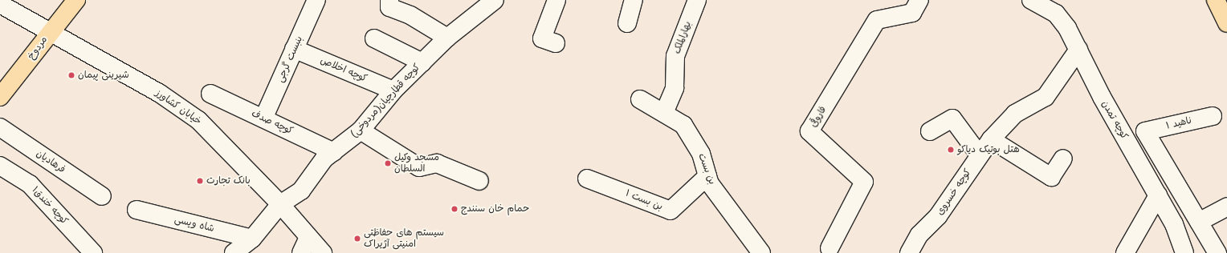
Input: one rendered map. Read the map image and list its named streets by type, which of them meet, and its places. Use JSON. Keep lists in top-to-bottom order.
{
  "streets": {
    "main road": ["مردوخ"],
    "street": [
      "بهارالملک",
      "بنبست گرجی",
      "کوچه اخلاص",
      "کوچه قطارچیان(مردوخی)",
      "خیابان کشاورز",
      "فاروقی",
      "کوچه تمدن",
      "کوچه صدف",
      "ناهید ۱",
      "فرهادیان",
      "بن بست",
      "کوچه خسروی",
      "بن بست ۱",
      "کوچه خندق۱",
      "شاه ویسی"
    ]
  },
  "crossings": [
    ["بهارالملک", "بن بست"],
    ["مردوخ", "خیابان کشاورز"],
    ["بنبست گرجی", "کوچه اخلاص"],
    ["بنبست گرجی", "کوچه صدف"],
    ["کوچه اخلاص", "کوچه قطارچیان(مردوخی)"],
    ["کوچه قطارچیان(مردوخی)", "خیابان کشاورز"],
    ["کوچه قطارچیان(مردوخی)", "کوچه صدف"],
    ["کوچه قطارچیان(مردوخی)", "شاه ویسی"],
    ["کوچه تمدن", "کوچه خسروی"],
    ["بن بست", "بن بست ۱"]
  ],
  "places": [
    "شیرینی پیمان",
    "هتل بوتیک دیاکو",
    "مسجد وکیل السلطان",
    "بانک تجارت",
    "حمام خان سنندج",
    "سیستم های حفاظتی امنیتی آژیراک"
  ]
}
